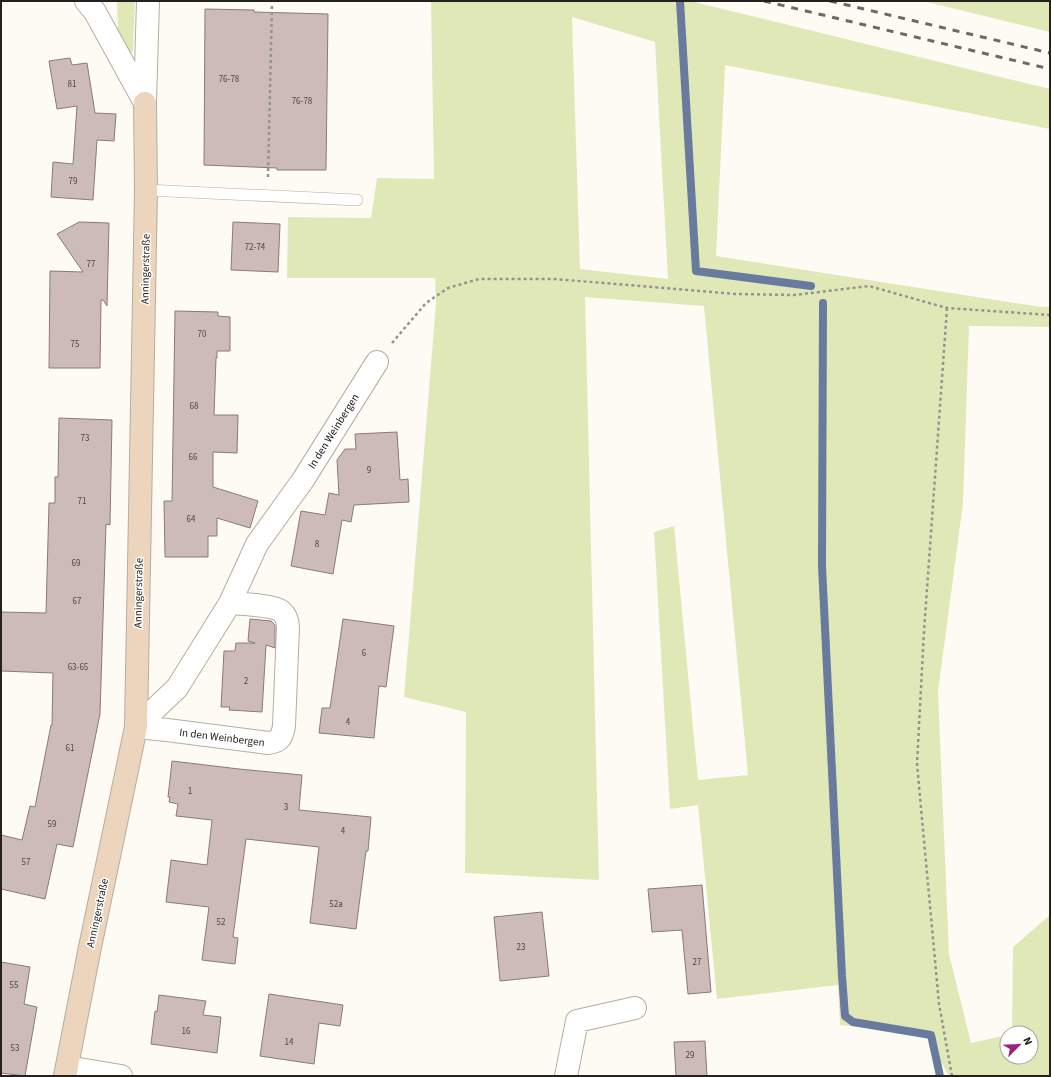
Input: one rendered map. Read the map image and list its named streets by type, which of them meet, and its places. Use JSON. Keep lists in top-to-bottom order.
{
  "streets": {
    "street": ["Anningerstraße", "In den Weinbergen"]
  },
  "crossings": [
    ["Anningerstraße", "In den Weinbergen"]
  ],
  "house_numbers": [
    "76-78",
    "81",
    "76-78",
    "79",
    "72-74",
    "77",
    "70",
    "75",
    "68",
    "73",
    "66",
    "9",
    "71",
    "64",
    "8",
    "69",
    "67",
    "6",
    "63-65",
    "2",
    "4",
    "61",
    "1",
    "3",
    "59",
    "4",
    "57",
    "52a",
    "52",
    "23",
    "27",
    "55",
    "16",
    "14",
    "53",
    "29"
  ],
  "north": "top right"
}
